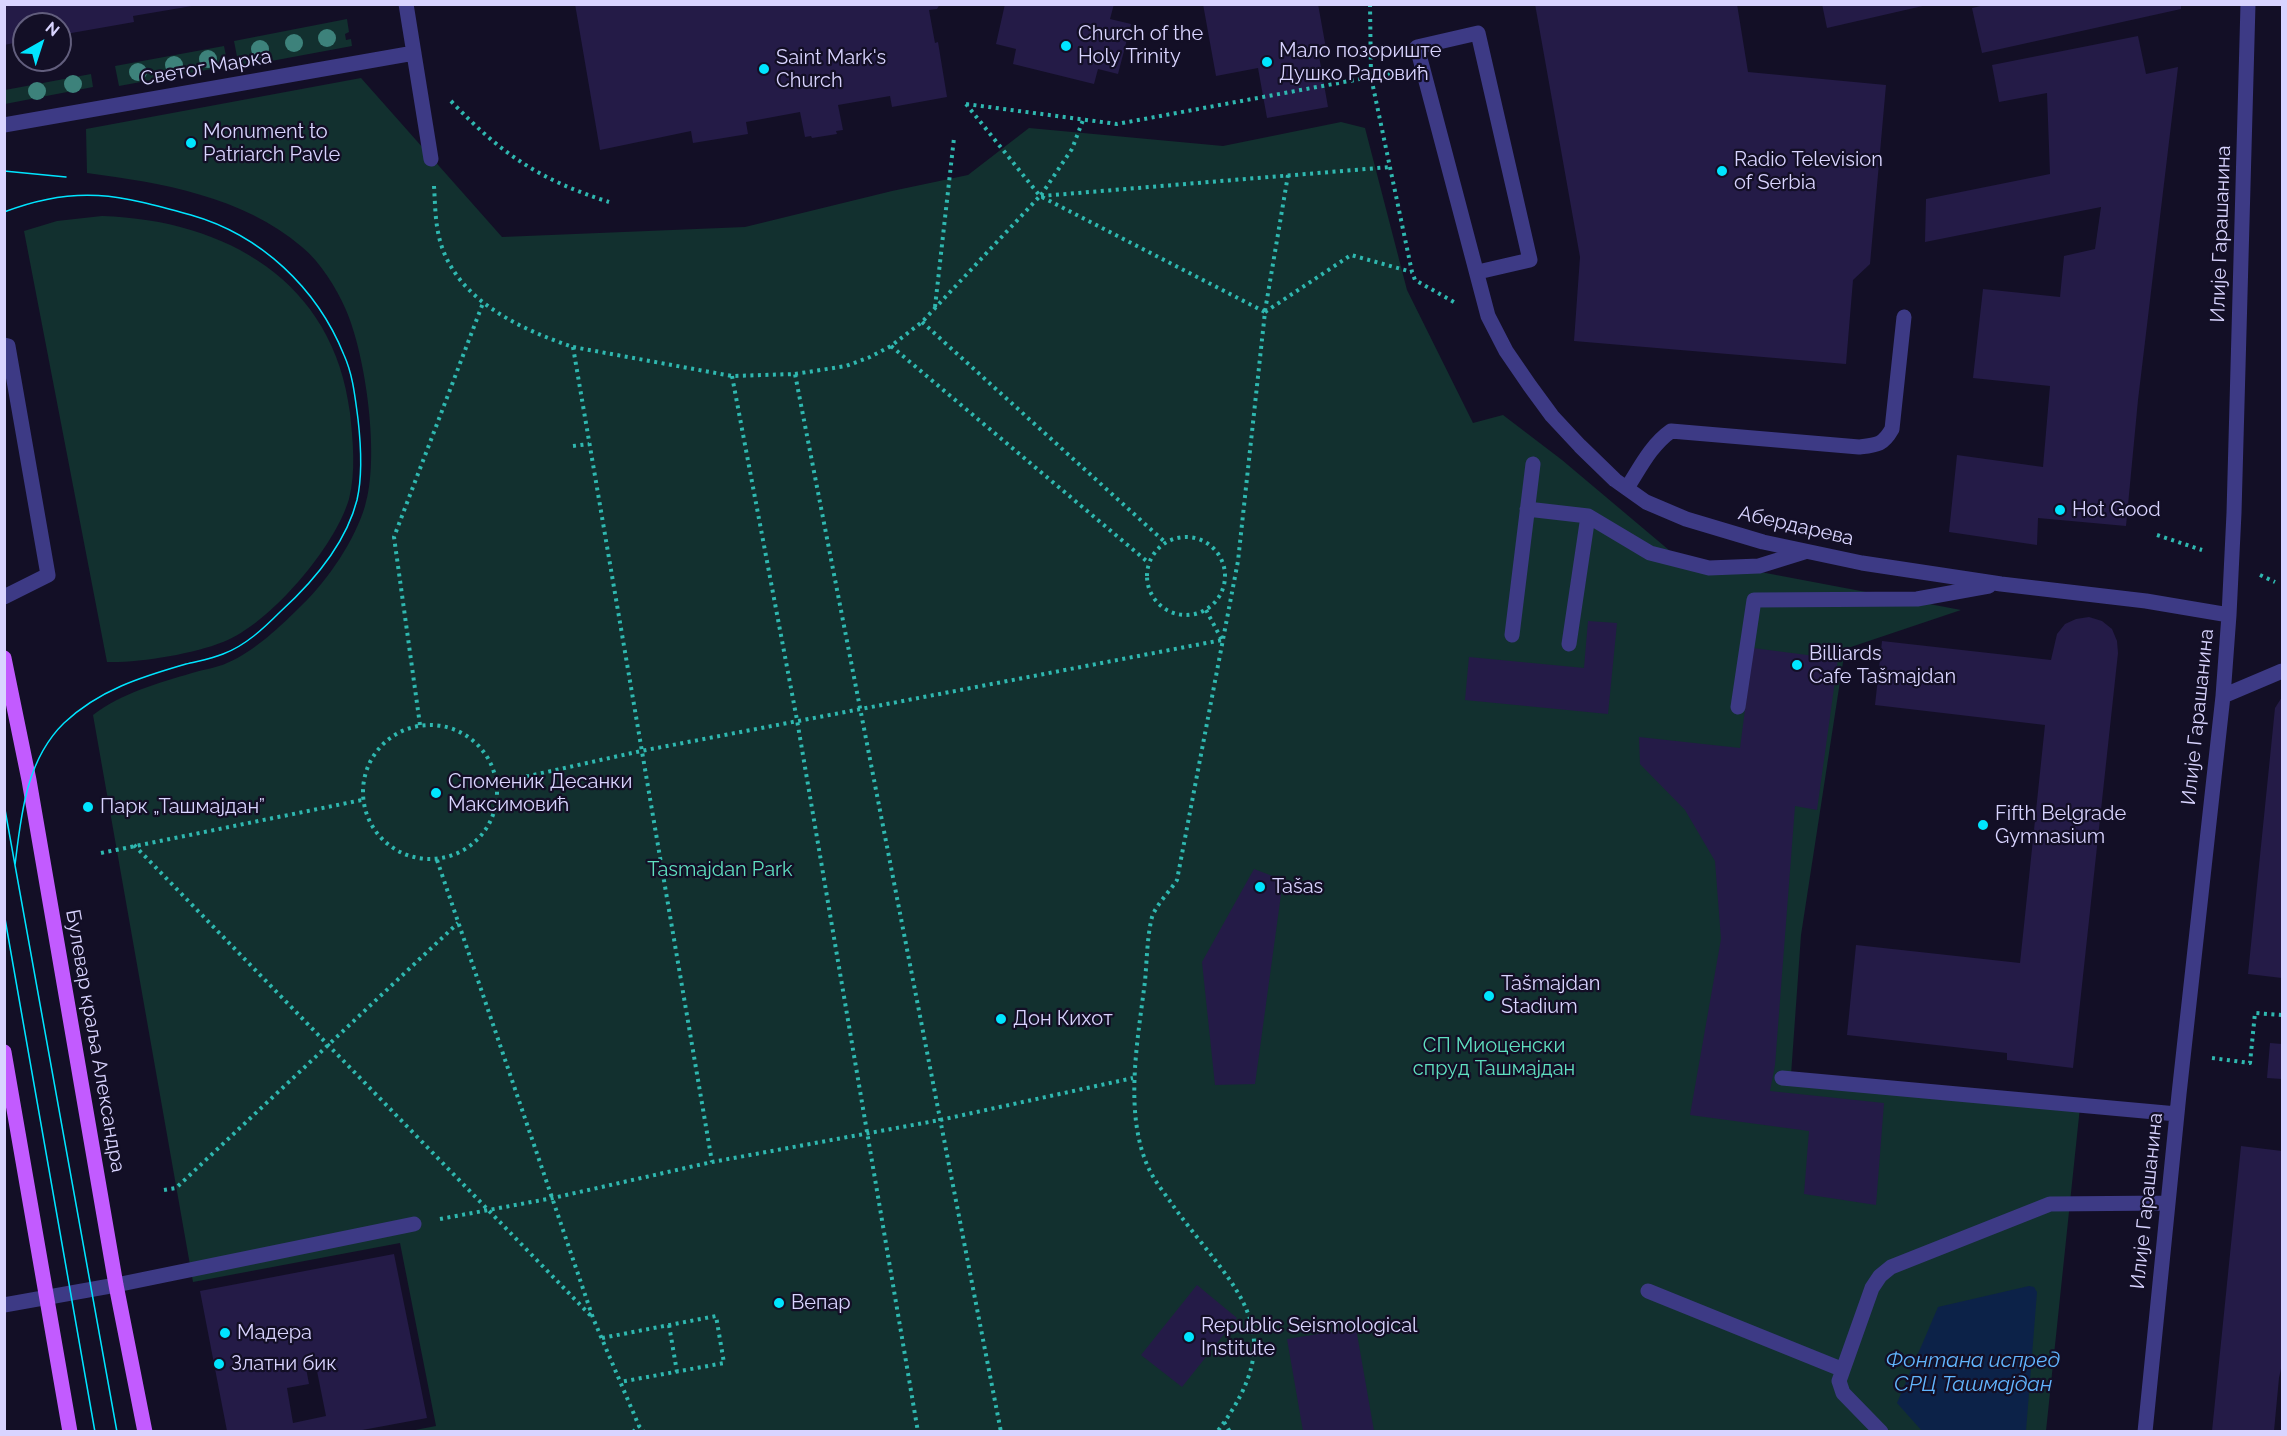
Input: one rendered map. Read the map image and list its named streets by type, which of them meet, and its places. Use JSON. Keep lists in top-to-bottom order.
{
  "streets": {
    "main road": ["Булевар краља Александра"],
    "street": ["Светог Марка", "Илије Гарашанина", "Абердарева"]
  },
  "crossings": [
    ["Илије Гарашанина", "Абердарева"]
  ],
  "water": ["Фонтана испред СРЦ Ташмајдан"],
  "parks": ["Tasmajdan Park", "СП Миоценски спруд Ташмајдан"],
  "places": [
    "Church of the Holy Trinity",
    "Мало позориште Душко Радовић",
    "Saint Mark's Church",
    "Monument to Patriarch Pavle",
    "Radio Television of Serbia",
    "Hot Good",
    "Billiards Cafe Tašmajdan",
    "Споменик Десанки Максимовић",
    "Парк „Ташмајдан”",
    "Fifth Belgrade Gymnasium",
    "Tašas",
    "Tašmajdan Stadium",
    "Дон Кихот",
    "Вепар",
    "Мадера",
    "Republic Seismological Institute",
    "Златни бик"
  ],
  "north": "top right"
}
